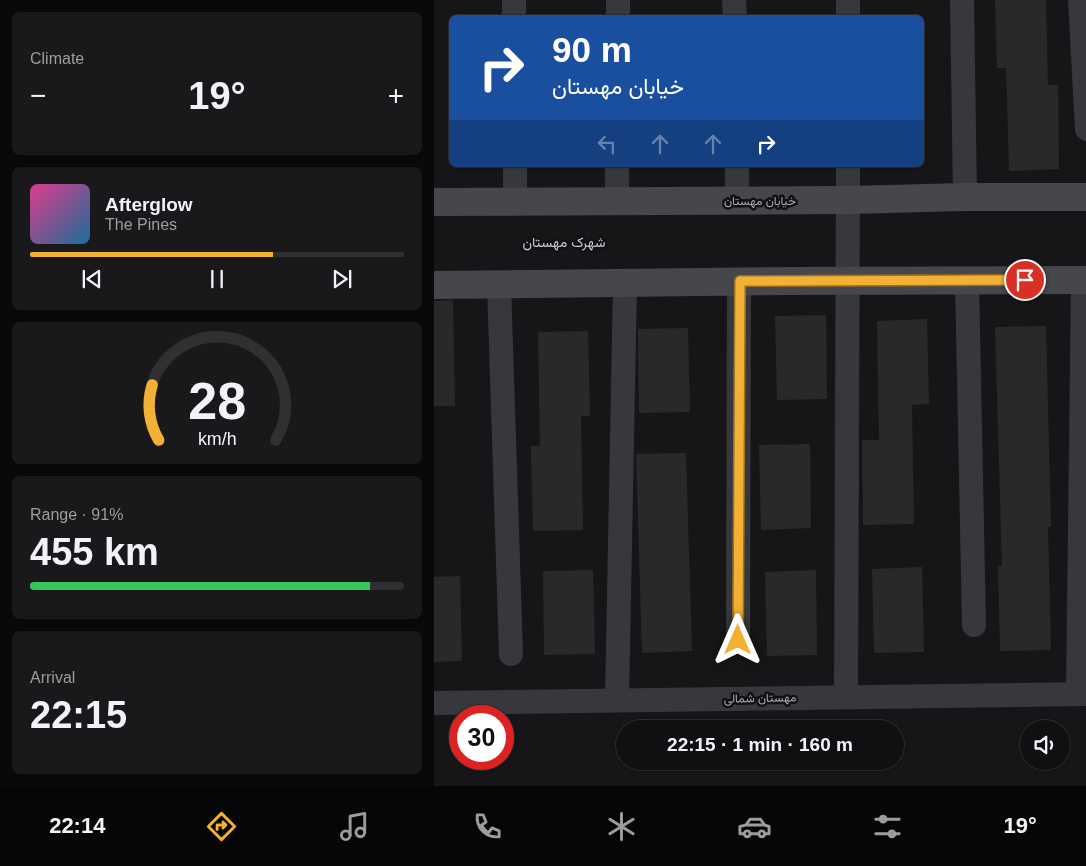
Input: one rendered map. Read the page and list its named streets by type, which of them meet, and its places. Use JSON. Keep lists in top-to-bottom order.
{
  "streets": {
    "street": ["خیابان مهستان", "مهستان شمالی"]
  },
  "districts": ["شهرک مهستان"],
  "page": {
    "tile": [
      "Climate",
      ["Range · 91%", "455 km"],
      ["Arrival", "22:15"]
    ],
    "turn": ["90 m", "خیابان مهستان"],
    "heat": ["−", "19°", "+"],
    "song": ["Afterglow", "The Pines"],
    "limit": "30",
    "trip": "22:15 · 1 min · 160 m",
    "tabs": ["22:14", "19°"],
    "gauge": ["28", "km/h"]
  }
}
